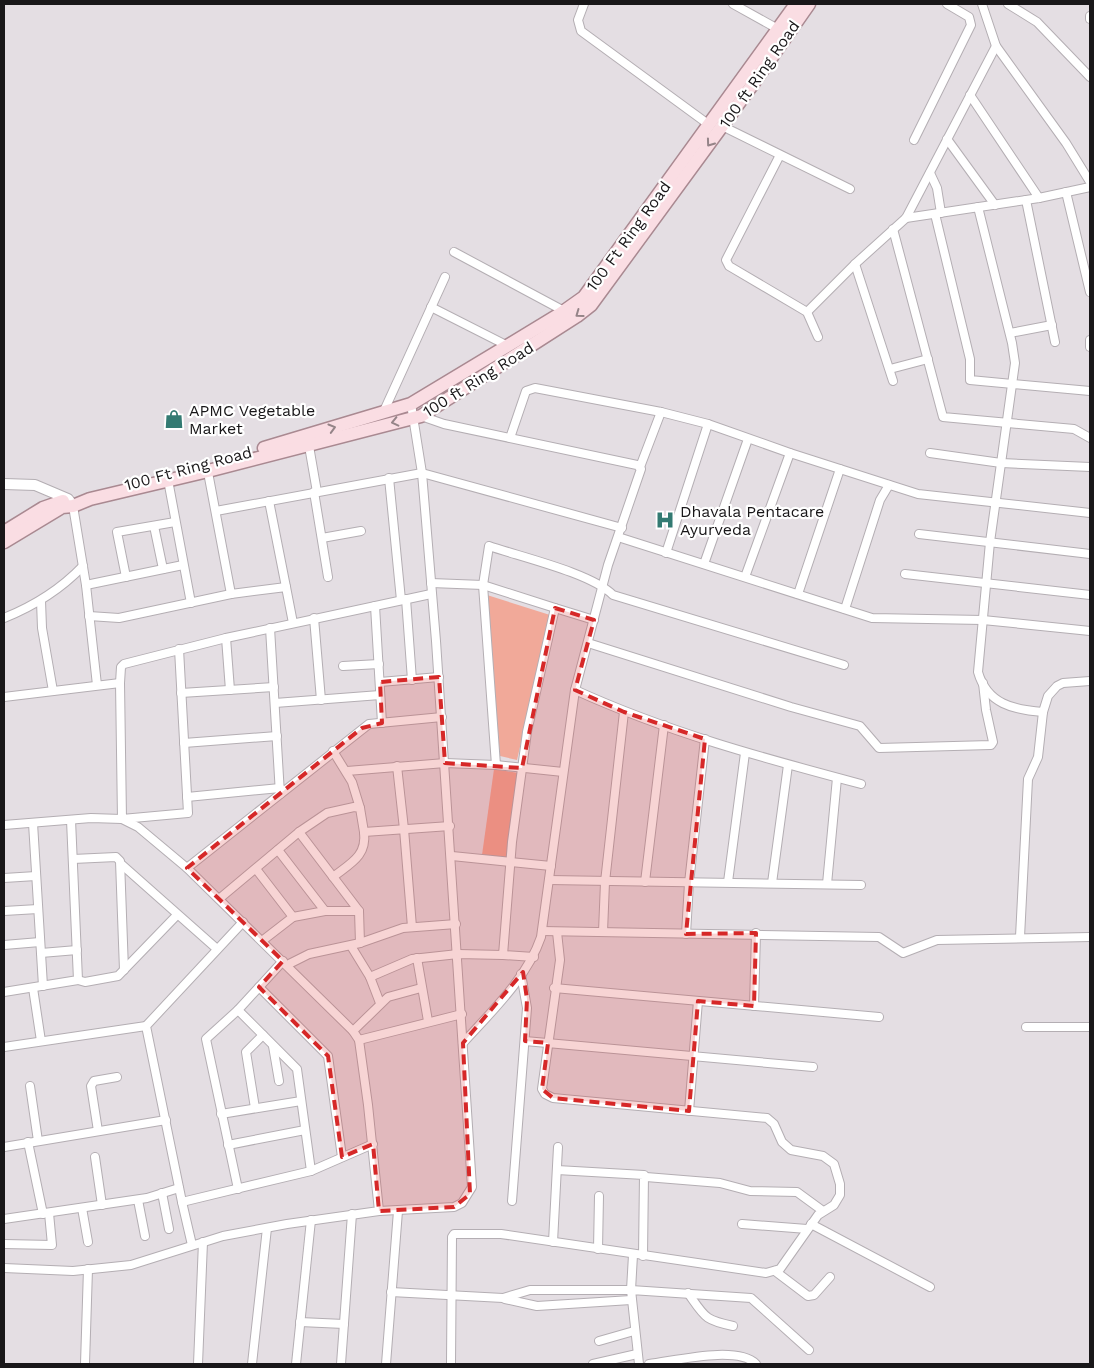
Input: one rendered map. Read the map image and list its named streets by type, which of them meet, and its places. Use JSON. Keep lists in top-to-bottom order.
{
  "streets": {
    "main road": ["100 ft Ring Road", "100 Ft Ring Road"]
  },
  "crossings": [
    ["100 ft Ring Road", "100 Ft Ring Road"]
  ],
  "one_way": ["100 ft Ring Road"],
  "places": {
    "shop": ["APMC Vegetable Market"],
    "hospital": ["Dhavala Pentacare Ayurveda"]
  }
}
